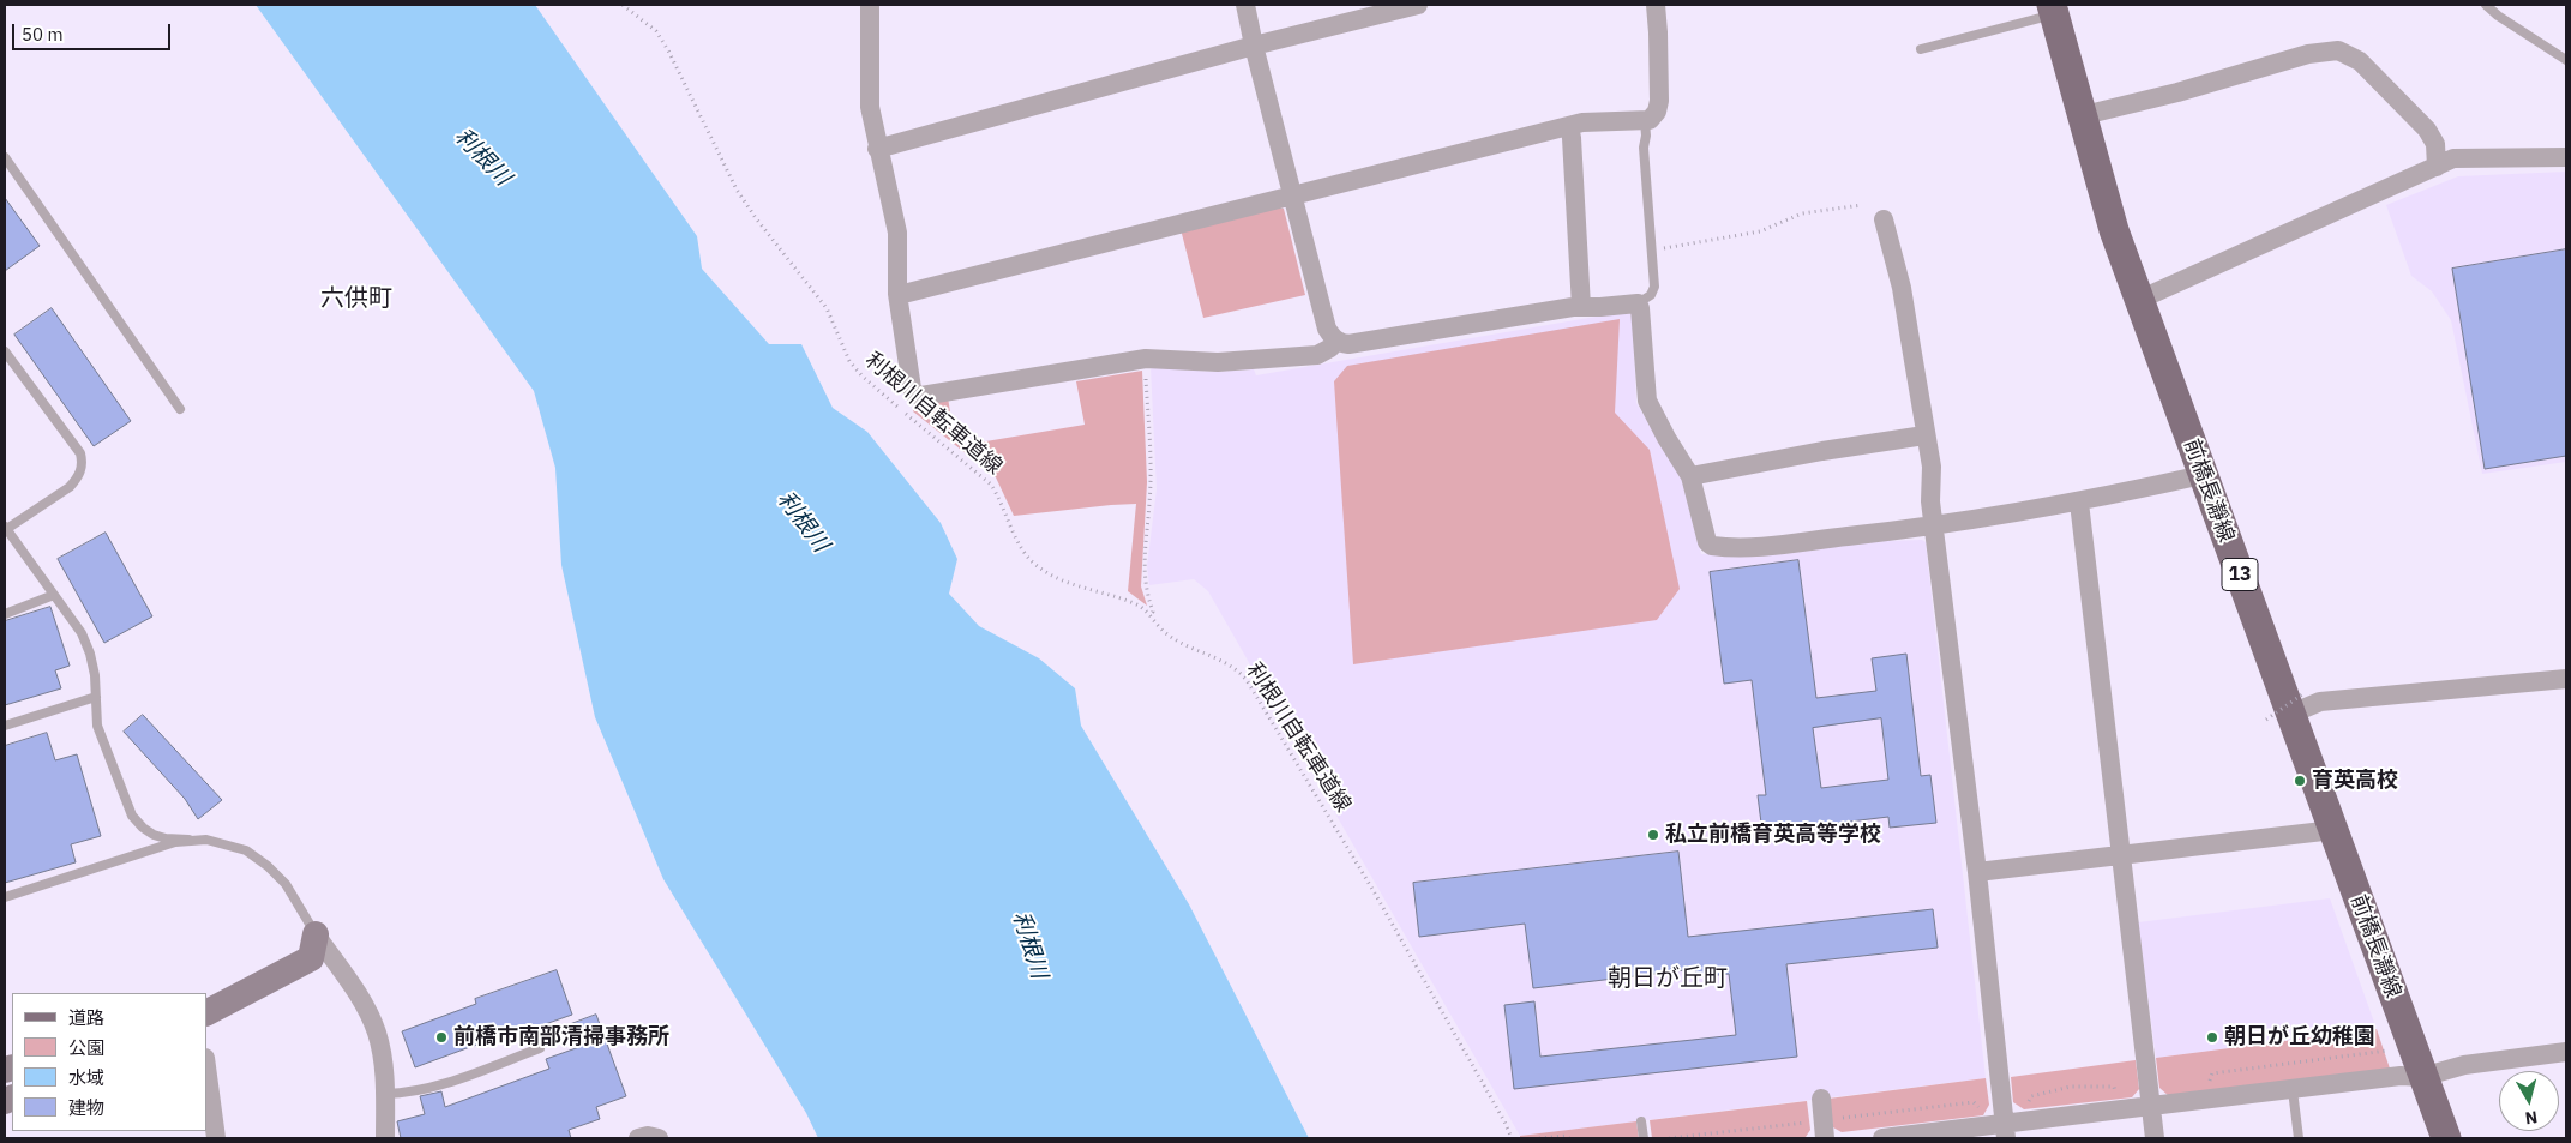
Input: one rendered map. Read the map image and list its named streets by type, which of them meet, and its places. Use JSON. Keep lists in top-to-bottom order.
{
  "streets": {
    "main road": ["前橋長瀞線", "13"],
    "path": ["利根川自転車道線"]
  },
  "districts": ["六供町", "朝日が丘町"],
  "water": ["利根川"],
  "places": [
    "育英高校",
    "私立前橋育英高等学校",
    "前橋市南部清掃事務所",
    "朝日が丘幼稚園"
  ],
  "legend": [
    "道路",
    "公園",
    "水域",
    "建物"
  ],
  "scale_bar": "50 m",
  "north": "bottom"
}
